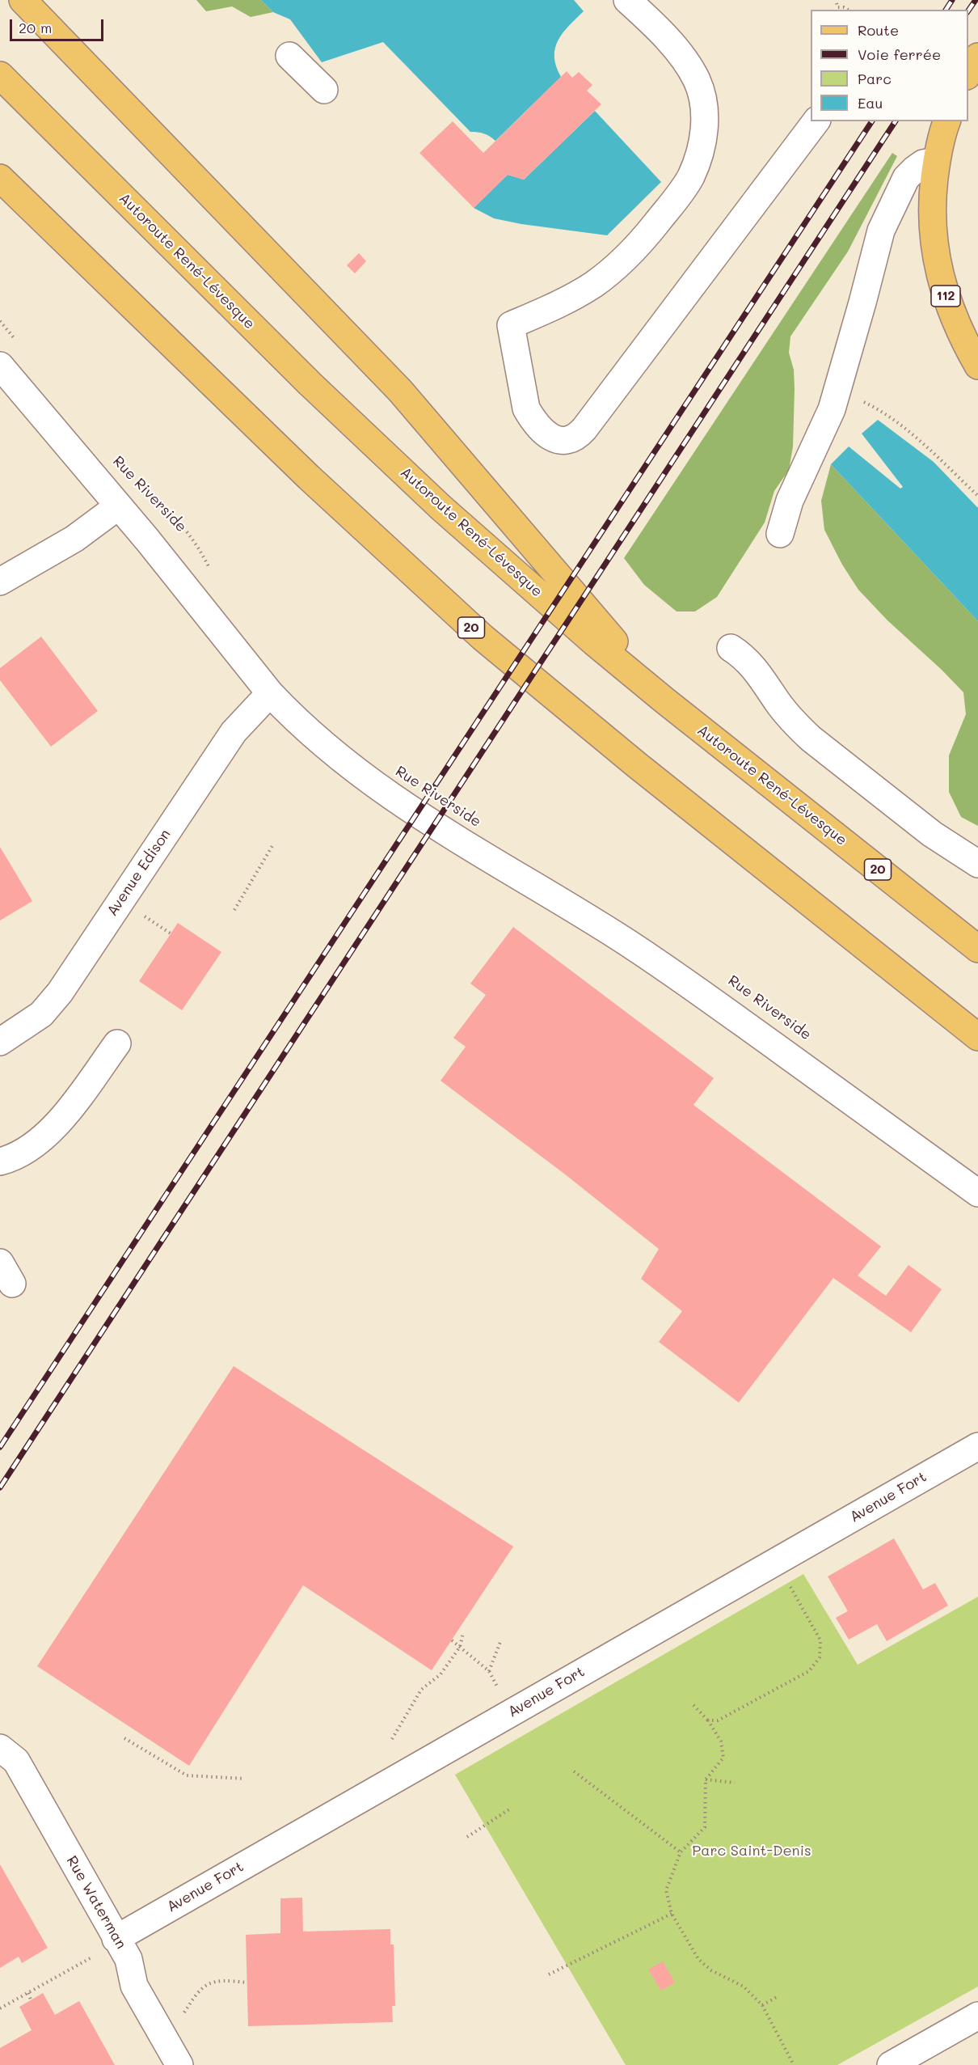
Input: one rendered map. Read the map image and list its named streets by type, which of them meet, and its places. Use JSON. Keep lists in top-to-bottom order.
{
  "streets": {
    "main road": ["Autoroute René-Lévesque", "112", "20"],
    "street": [
      "Rue Riverside",
      "Avenue Edison",
      "Avenue Fort",
      "Rue Waterman"
    ]
  },
  "crossings": [
    ["Rue Riverside", "Avenue Edison"],
    ["Avenue Fort", "Rue Waterman"]
  ],
  "parks": ["Parc Saint-Denis"],
  "legend": [
    "Route",
    "Voie ferrée",
    "Parc",
    "Eau"
  ],
  "scale_bar": "20 m"
}
